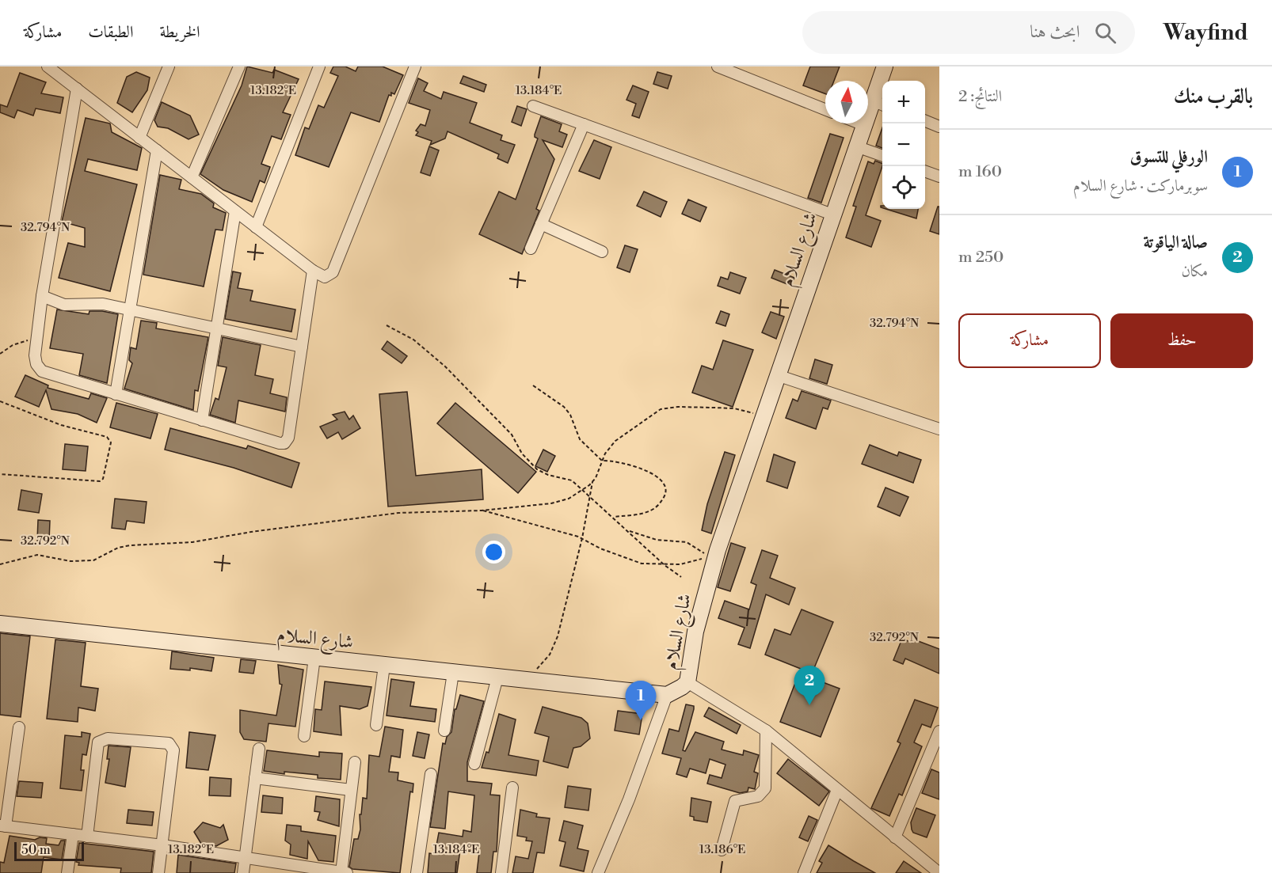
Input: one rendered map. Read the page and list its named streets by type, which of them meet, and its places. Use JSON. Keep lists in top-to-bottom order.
{
  "streets": {
    "main road": ["شارع السلام"]
  },
  "scale_bar": "50 m",
  "north": "top",
  "page": {
    "header": "Wayfind",
    "search": "ابحث هنا",
    "nav": ["الخريطة", "الطبقات", "مشاركة"],
    "heading": ["بالقرب منك", "النتائج: 2"],
    "map_buttons": ["+", "−"],
    "list": [
      {
        "mark": "1",
        "name": "الورفلي للتسوق",
        "note": "سوبرماركت · شارع السلام",
        "value": "160 m"
      },
      {
        "mark": "2",
        "name": "صالة الياقوتة",
        "note": "مكان",
        "value": "250 m"
      }
    ],
    "buttons": ["حفظ", "مشاركة"],
    "pins": ["2", "1"],
    "scale": "50 m"
  },
  "coordinates": [
    "13.182°E",
    "13.184°E",
    "32.794°N",
    "32.792°N",
    "13.186°E"
  ]
}
